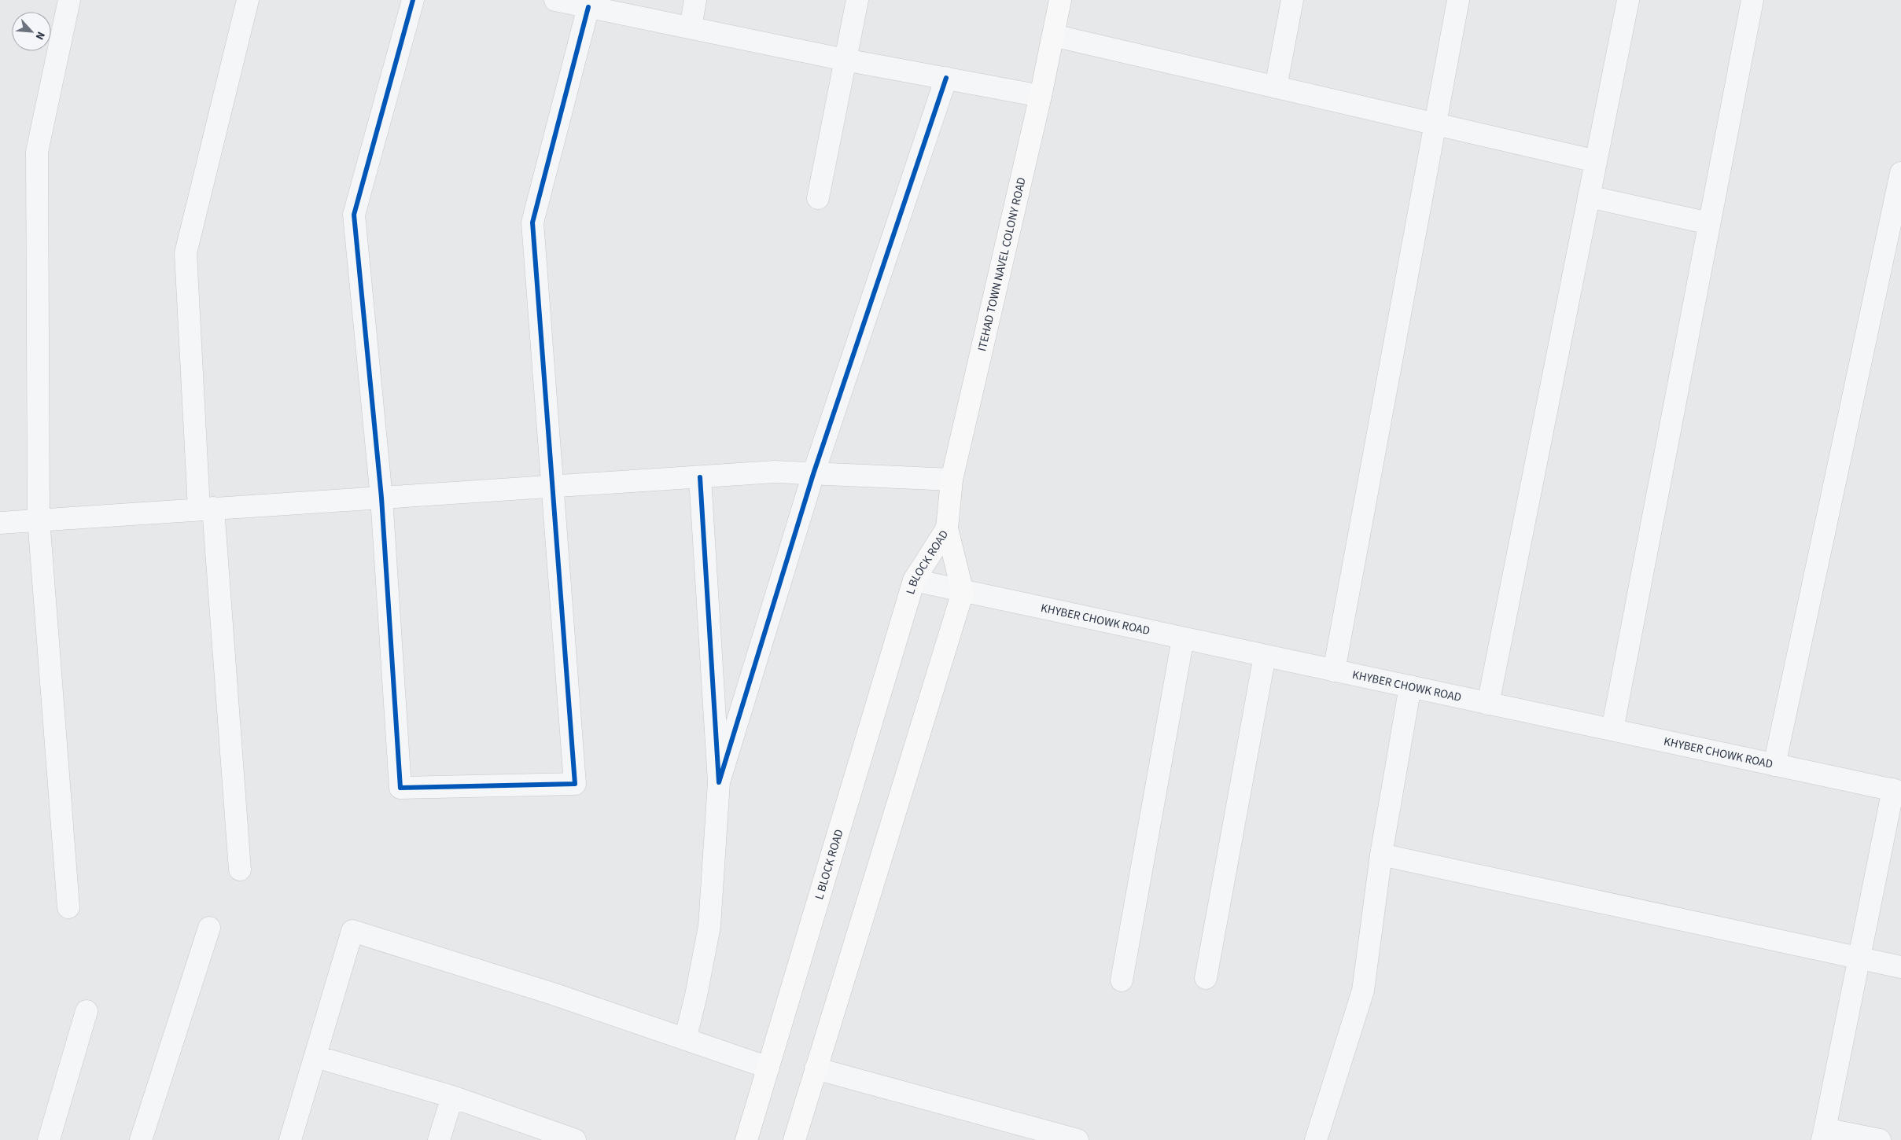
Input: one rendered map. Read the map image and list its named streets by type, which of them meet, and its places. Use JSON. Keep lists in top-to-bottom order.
{
  "streets": {
    "main road": ["ITEHAD TOWN NAVEL COLONY ROAD", "L BLOCK ROAD"],
    "street": ["KHYBER CHOWK ROAD"]
  },
  "crossings": [
    ["ITEHAD TOWN NAVEL COLONY ROAD", "L BLOCK ROAD"],
    ["L BLOCK ROAD", "KHYBER CHOWK ROAD"]
  ],
  "north": "bottom right"
}
